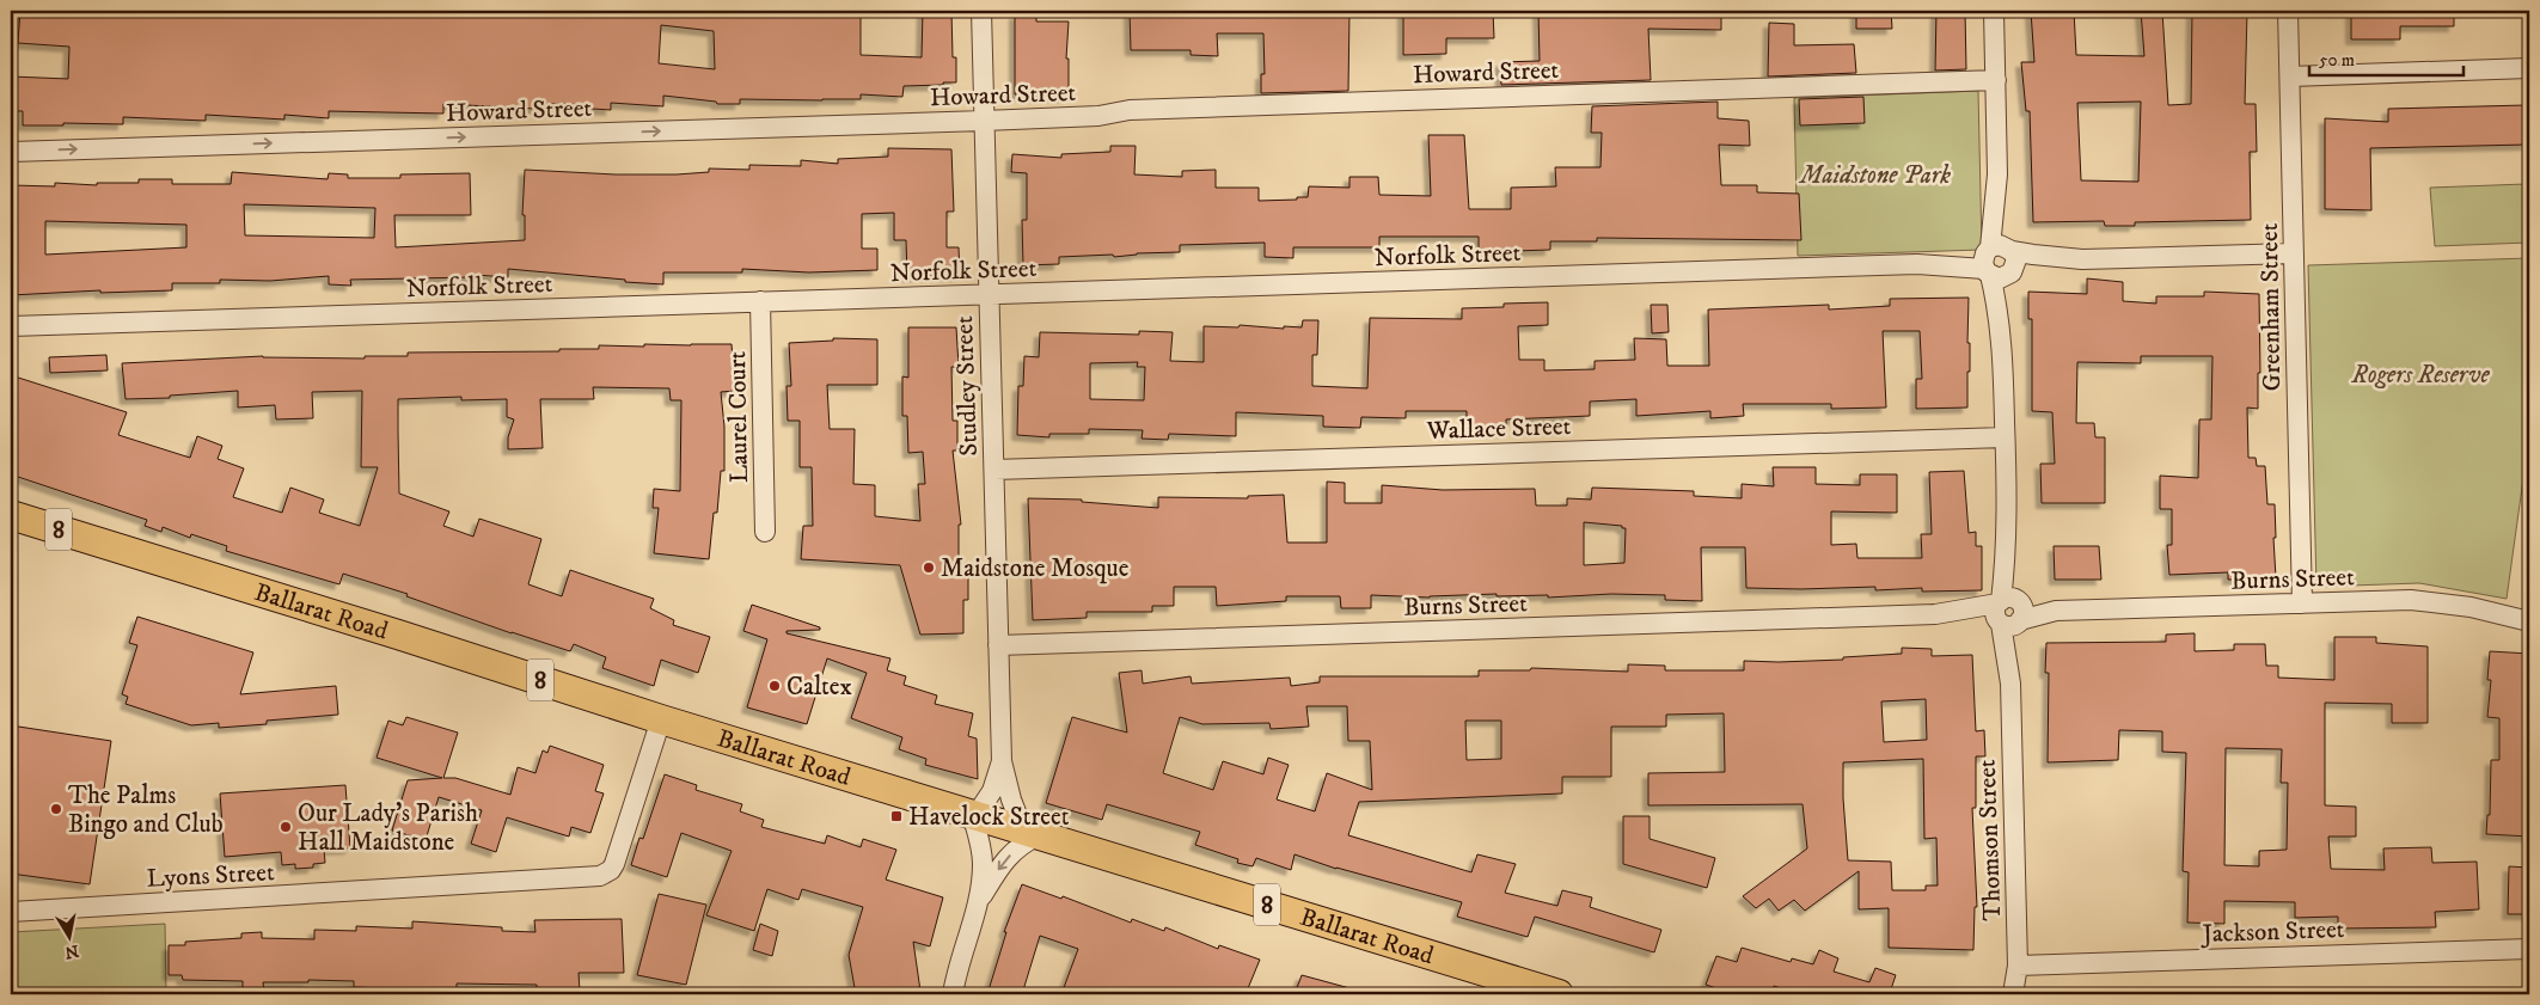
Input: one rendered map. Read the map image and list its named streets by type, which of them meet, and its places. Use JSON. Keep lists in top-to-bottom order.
{
  "streets": {
    "highway": ["8", "Ballarat Road"],
    "street": [
      "Howard Street",
      "Norfolk Street",
      "Greenham Street",
      "Studley Street",
      "Laurel Court",
      "Wallace Street",
      "Burns Street",
      "Thomson Street",
      "Lyons Street",
      "Jackson Street"
    ]
  },
  "crossings": [
    ["Howard Street", "Studley Street"],
    ["Howard Street", "Thomson Street"],
    ["Norfolk Street", "Greenham Street"],
    ["Norfolk Street", "Studley Street"],
    ["Norfolk Street", "Laurel Court"],
    ["Norfolk Street", "Thomson Street"],
    ["Greenham Street", "Burns Street"],
    ["Studley Street", "Wallace Street"],
    ["Studley Street", "Burns Street"],
    ["Studley Street", "Ballarat Road"],
    ["Wallace Street", "Thomson Street"],
    ["Burns Street", "Thomson Street"],
    ["Ballarat Road", "Lyons Street"],
    ["Thomson Street", "Jackson Street"]
  ],
  "one_way": ["Howard Street"],
  "parks": ["Maidstone Park", "Rogers Reserve"],
  "places": {
    "other": [
      "Maidstone Mosque",
      "Caltex",
      "The Palms Bingo and Club",
      "Our Lady's Parish Hall Maidstone"
    ],
    "transit": ["Havelock Street"]
  },
  "scale_bar": "50 m",
  "north": "bottom"
}
